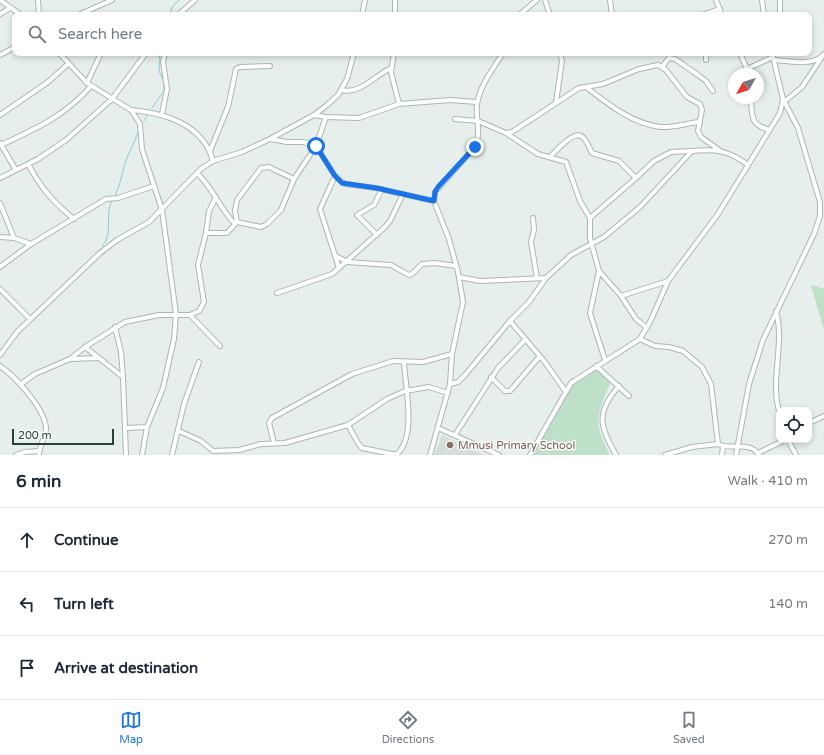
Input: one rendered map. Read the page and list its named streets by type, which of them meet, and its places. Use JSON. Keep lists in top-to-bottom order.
{
  "places": ["Mmusi Primary School"],
  "scale_bar": "200 m",
  "north": "bottom left",
  "page": {
    "search": "Search here",
    "scale": "200 m",
    "heading": ["6 min", "Walk · 410 m"],
    "list": [
      ["Continue", "270 m"],
      ["Turn left", "140 m"],
      "Arrive at destination"
    ],
    "nav": ["Map", "Directions", "Saved"]
  }
}
